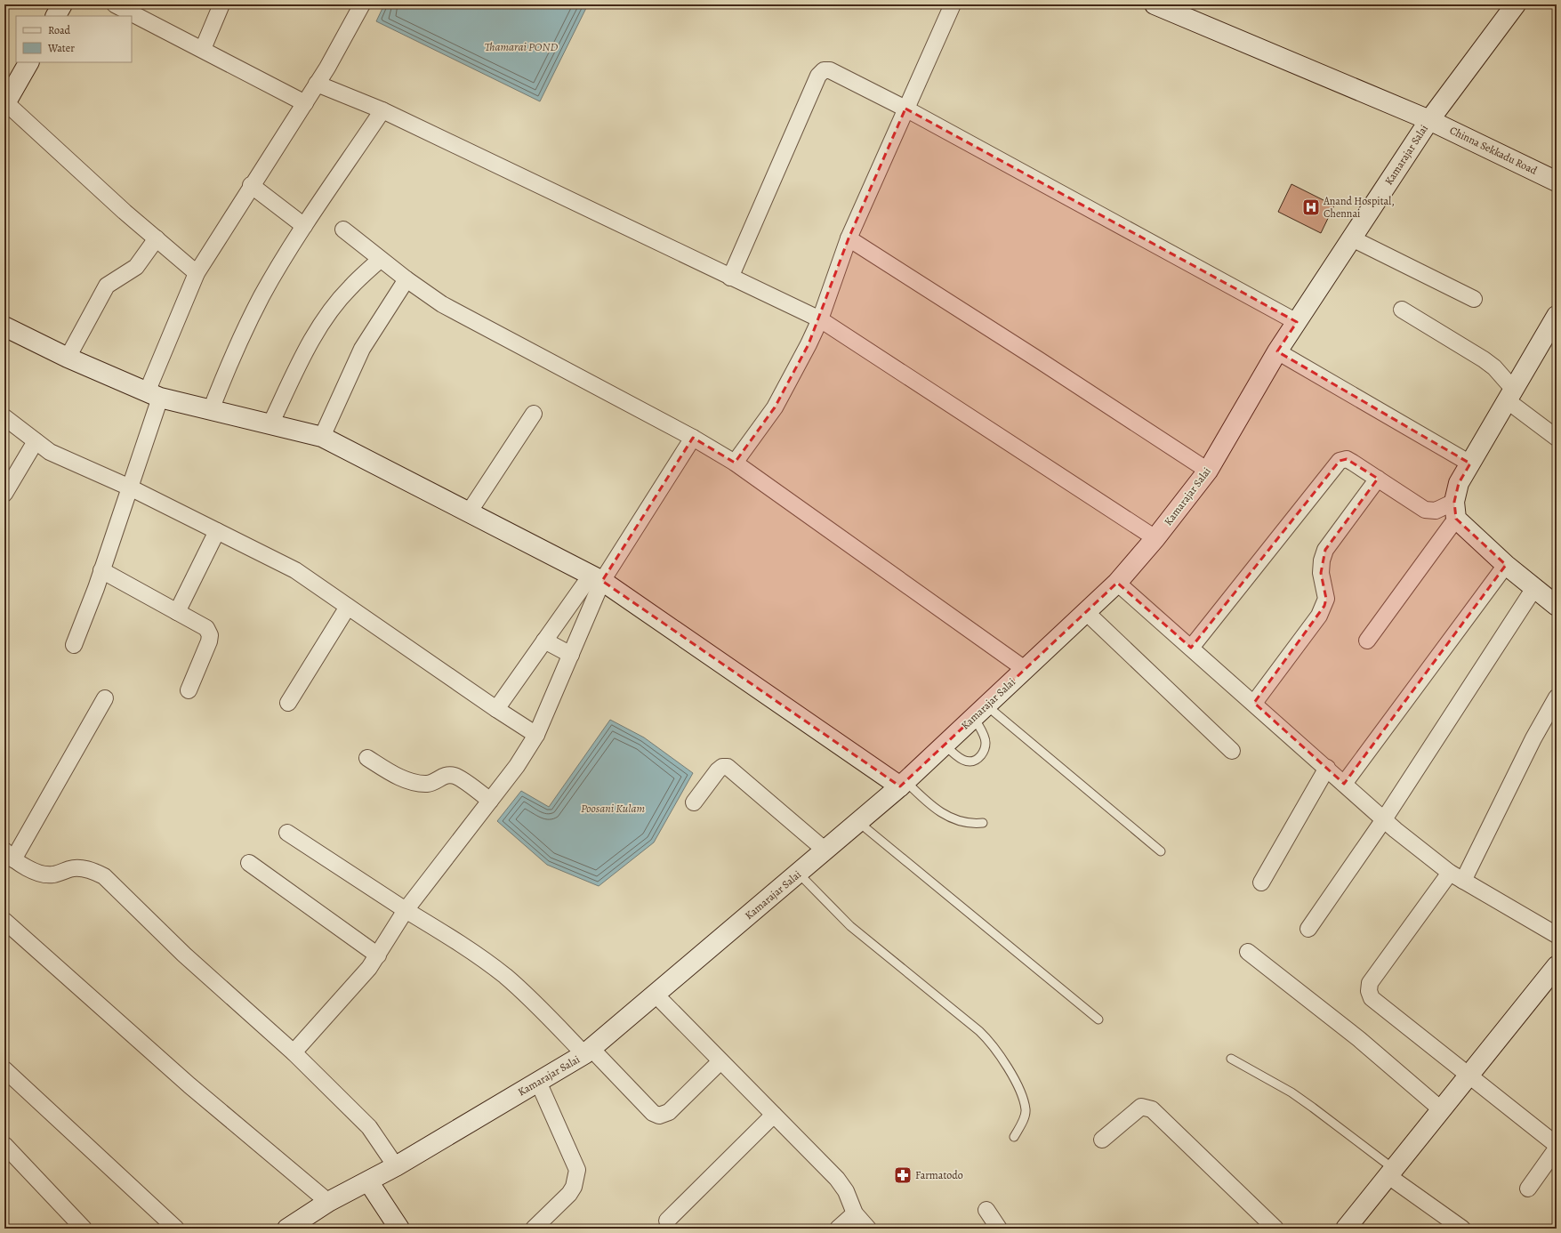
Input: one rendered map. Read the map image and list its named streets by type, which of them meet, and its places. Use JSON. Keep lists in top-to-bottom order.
{
  "streets": {
    "street": ["Chinna Sekkadu Road", "Kamarajar Salai"]
  },
  "crossings": [
    ["Chinna Sekkadu Road", "Kamarajar Salai"]
  ],
  "water": ["Thamarai POND", "Poosani Kulam"],
  "places": {
    "hospital": ["Anand Hospital, Chennai"],
    "pharmacy": ["Farmatodo"]
  },
  "legend": ["Road", "Water"]
}
